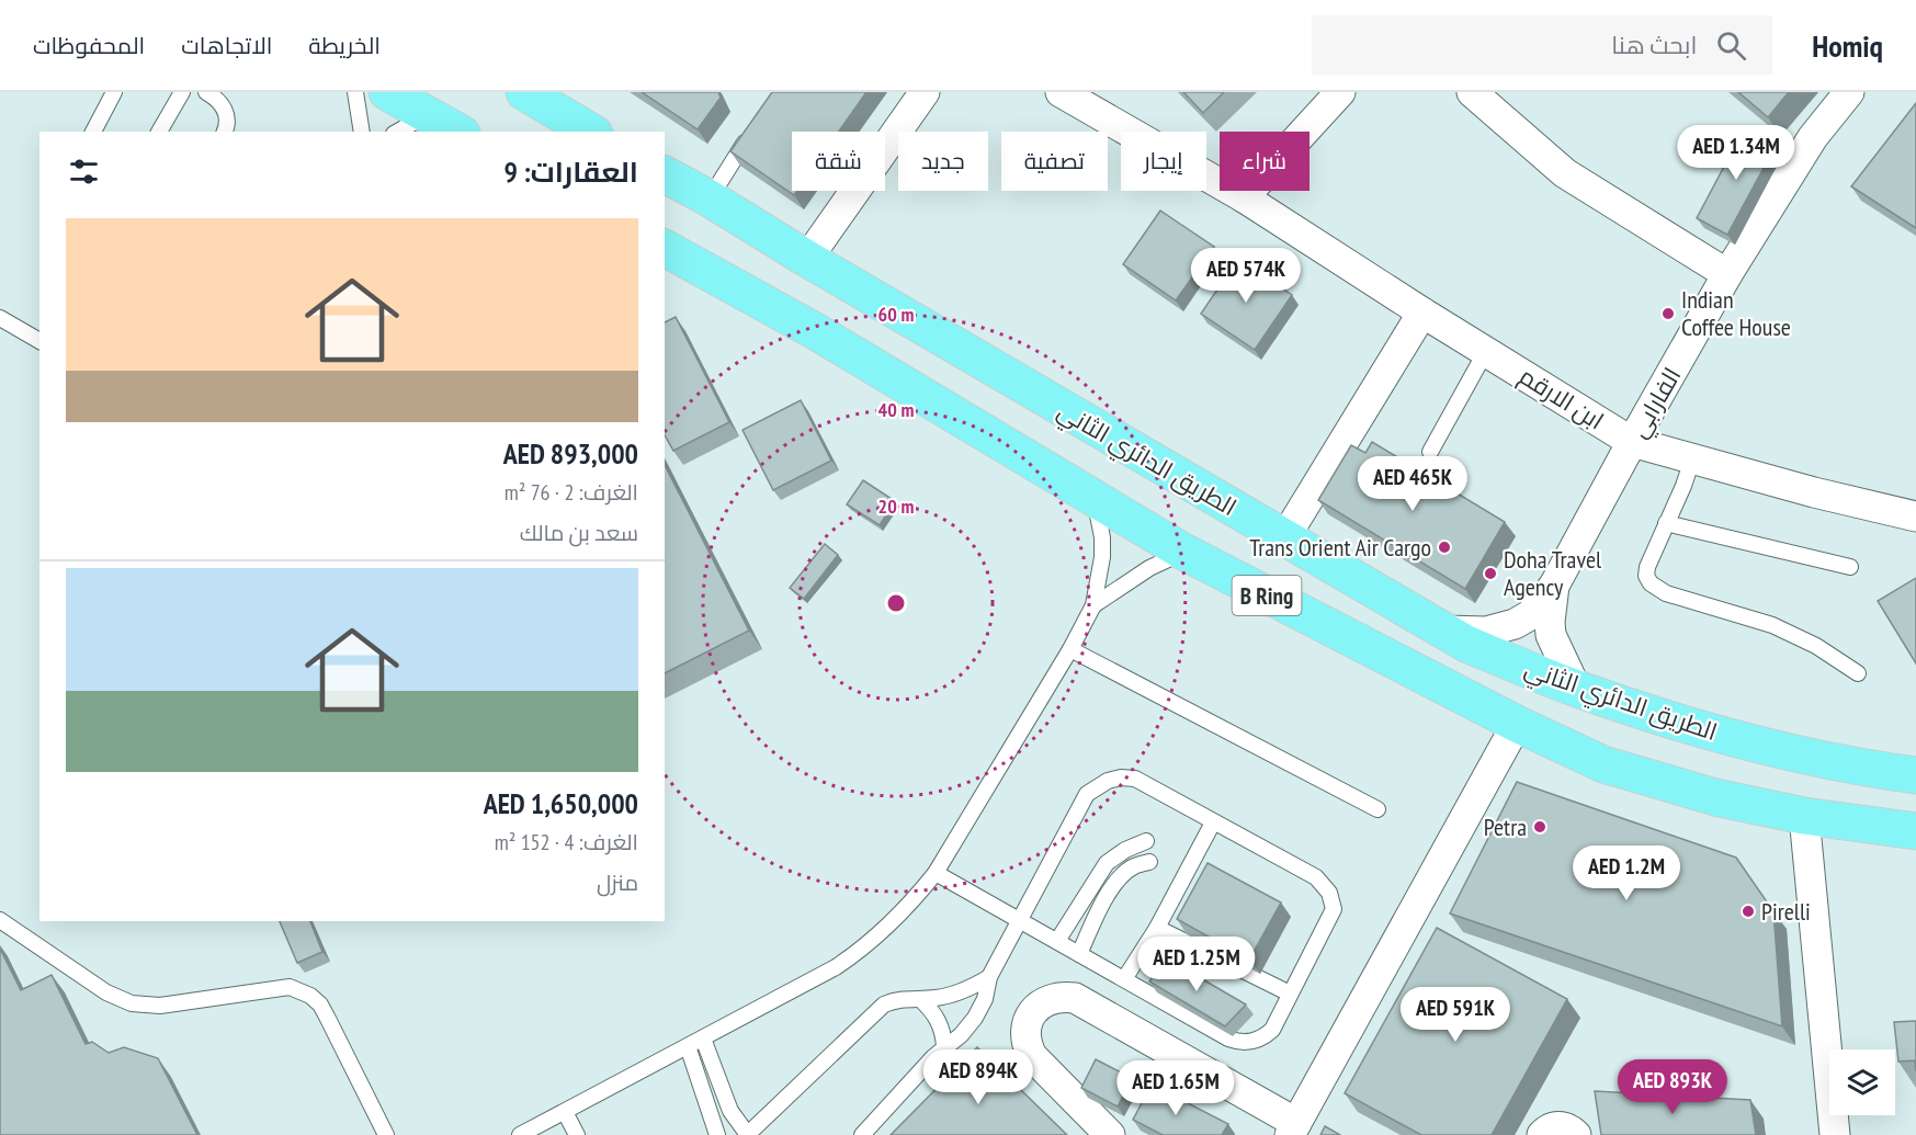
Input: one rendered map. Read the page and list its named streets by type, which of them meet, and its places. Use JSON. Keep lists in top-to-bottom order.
{
  "streets": {
    "main road": ["الطريق الدائري الثاني", "B Ring"],
    "street": ["ابن الارقم", "الفارابي"]
  },
  "crossings": [
    ["ابن الارقم", "الفارابي"],
    ["الفارابي", "الطريق الدائري الثاني"]
  ],
  "places": [
    "Indian Coffee House",
    "Trans Orient Air Cargo",
    "Doha Travel Agency",
    "Petra",
    "Pirelli"
  ],
  "page": {
    "header": "Homiq",
    "search": "ابحث هنا",
    "nav": ["الخريطة", "الاتجاهات", "المحفوظات"],
    "price": [
      "AED 1.34M",
      "AED 574K",
      "AED 465K",
      "AED 1.2M",
      "AED 1.25M",
      "AED 591K",
      "AED 894K",
      "AED 893K",
      "AED 1.65M"
    ],
    "chip": [
      "شراء",
      "إيجار",
      "تصفية",
      "جديد",
      "شقة"
    ],
    "heading": "العقارات: 9",
    "list": [
      {
        "name": "AED 893,000",
        "note": "الغرف: 2 · 76 m² · سعد بن مالك"
      },
      {
        "name": "AED 1,650,000",
        "note": "الغرف: 4 · 152 m² · منزل"
      }
    ]
  },
  "rings": ["60 m", "40 m", "20 m"]
}
